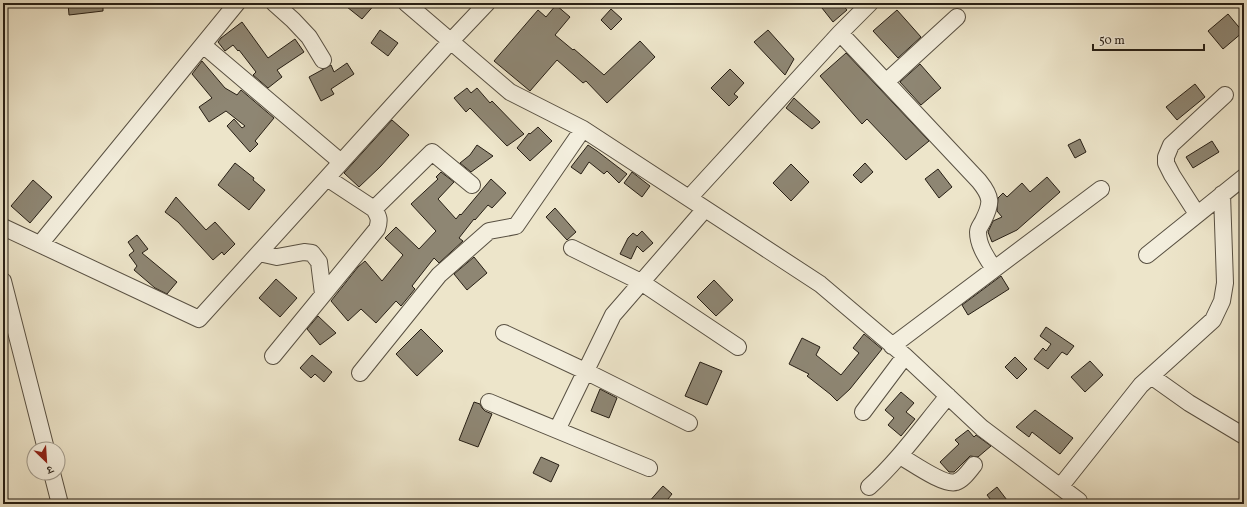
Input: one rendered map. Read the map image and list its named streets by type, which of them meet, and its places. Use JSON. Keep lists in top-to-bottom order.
{
  "scale_bar": "50 m",
  "north": "bottom right"
}
